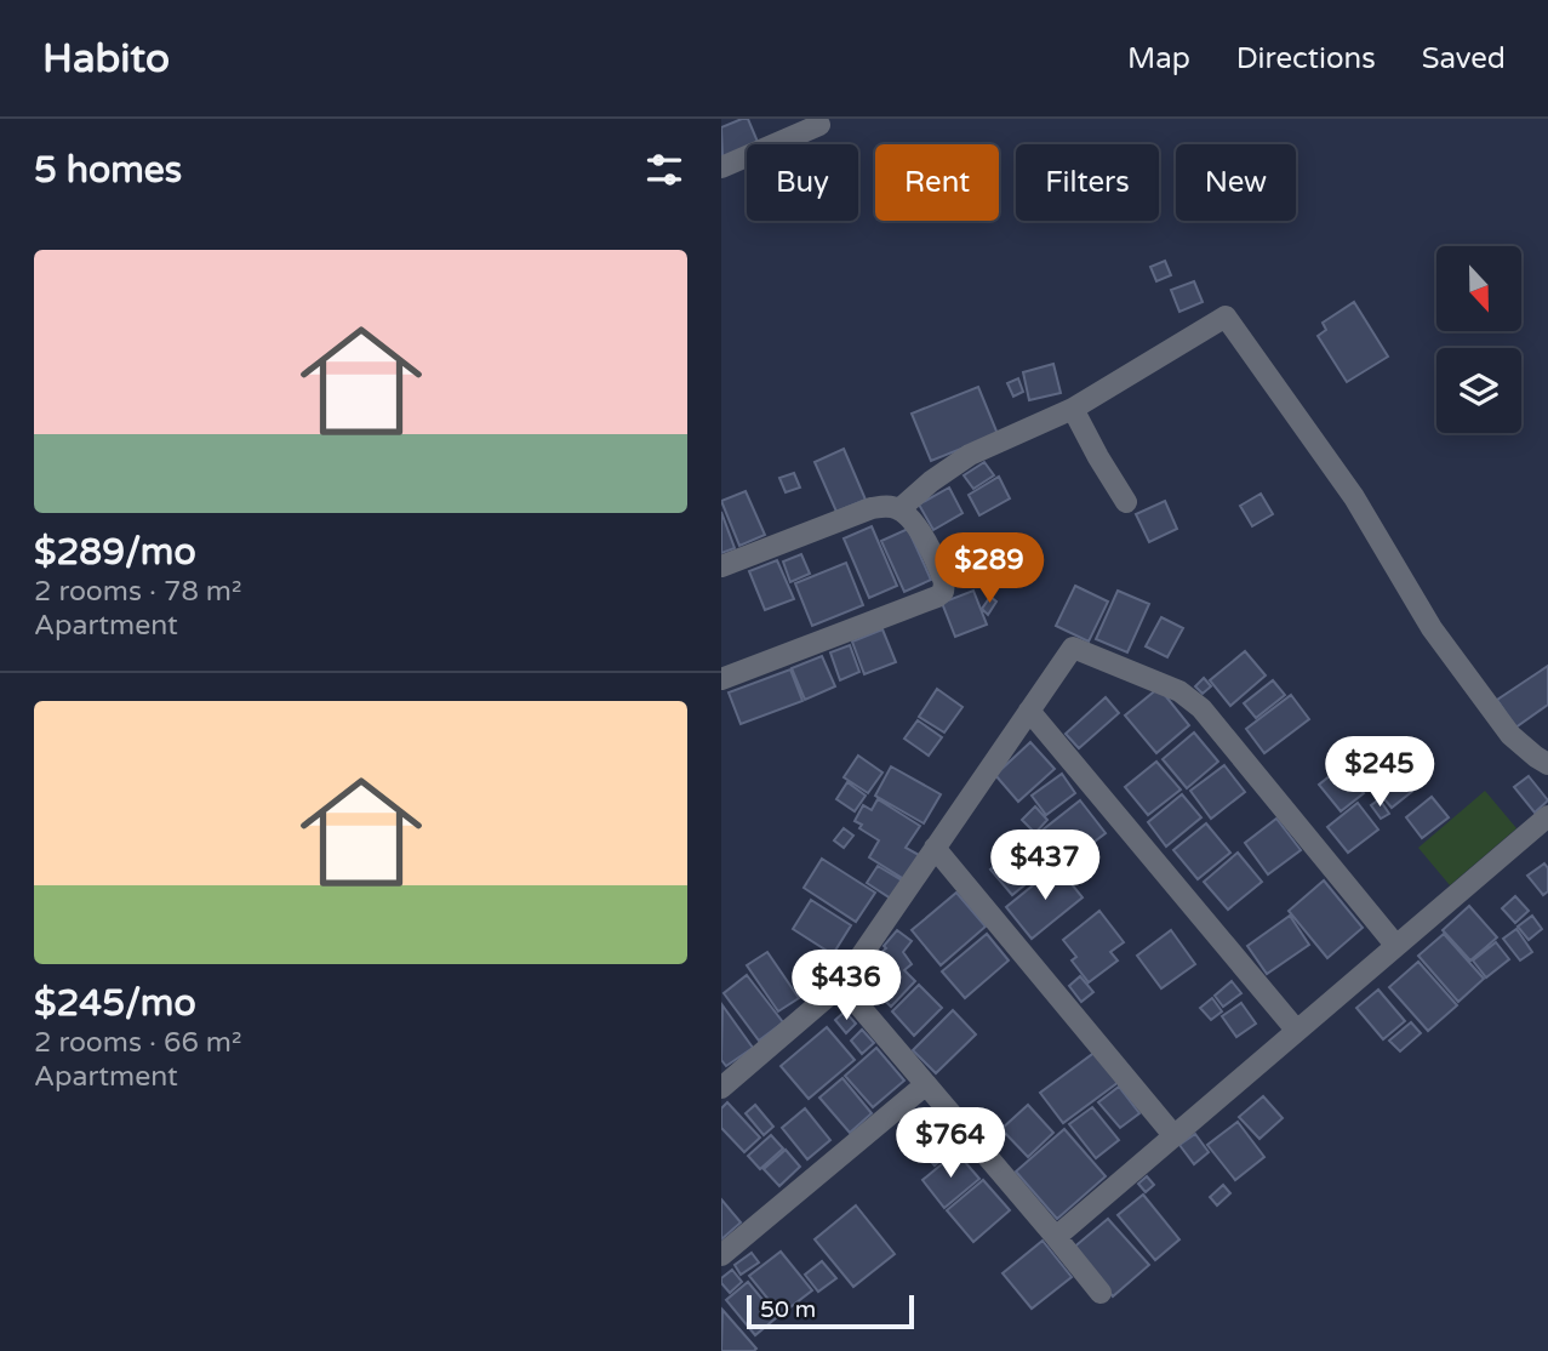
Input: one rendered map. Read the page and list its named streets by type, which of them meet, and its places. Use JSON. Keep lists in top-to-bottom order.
{
  "scale_bar": "50 m",
  "north": "bottom",
  "page": {
    "header": "Habito",
    "nav": ["Map", "Directions", "Saved"],
    "heading": "5 homes",
    "chip": [
      "Buy",
      "Rent",
      "Filters",
      "New"
    ],
    "list": [
      {
        "name": "$289/mo",
        "note": "2 rooms · 78 m² · Apartment"
      },
      {
        "name": "$245/mo",
        "note": "2 rooms · 66 m² · Apartment"
      }
    ],
    "price": [
      "$289",
      "$245",
      "$437",
      "$436",
      "$764"
    ],
    "scale": "50 m"
  }
}
